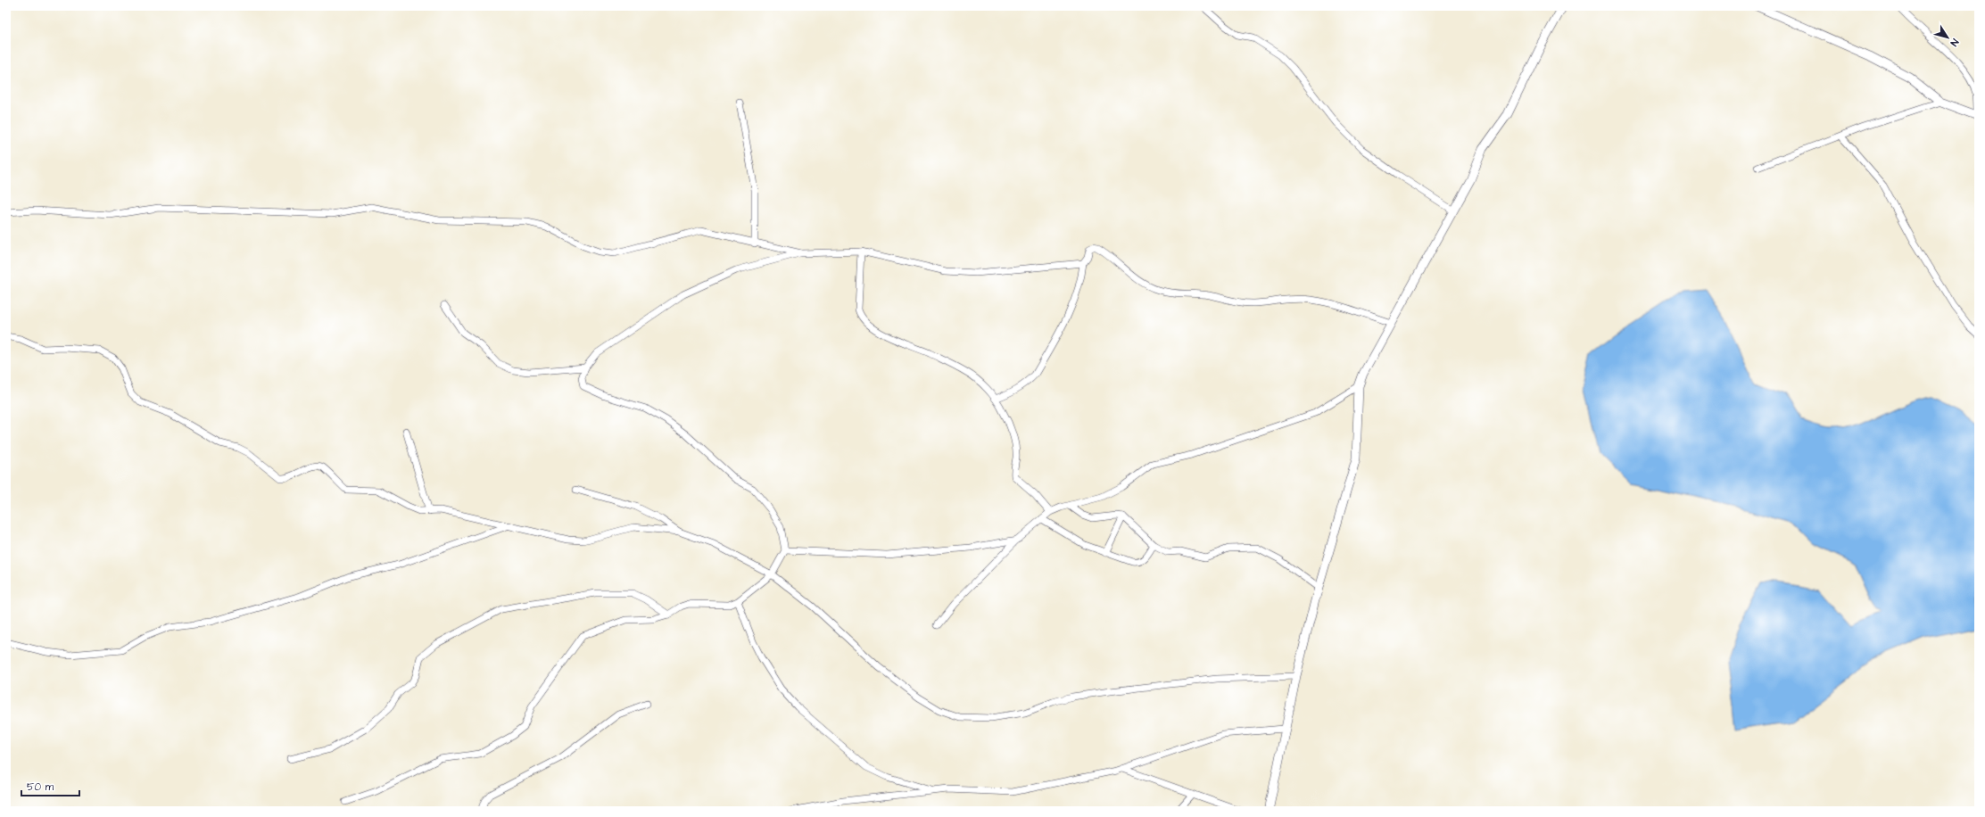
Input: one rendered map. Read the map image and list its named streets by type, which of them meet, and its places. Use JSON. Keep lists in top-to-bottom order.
{
  "scale_bar": "50 m",
  "north": "bottom right"
}
